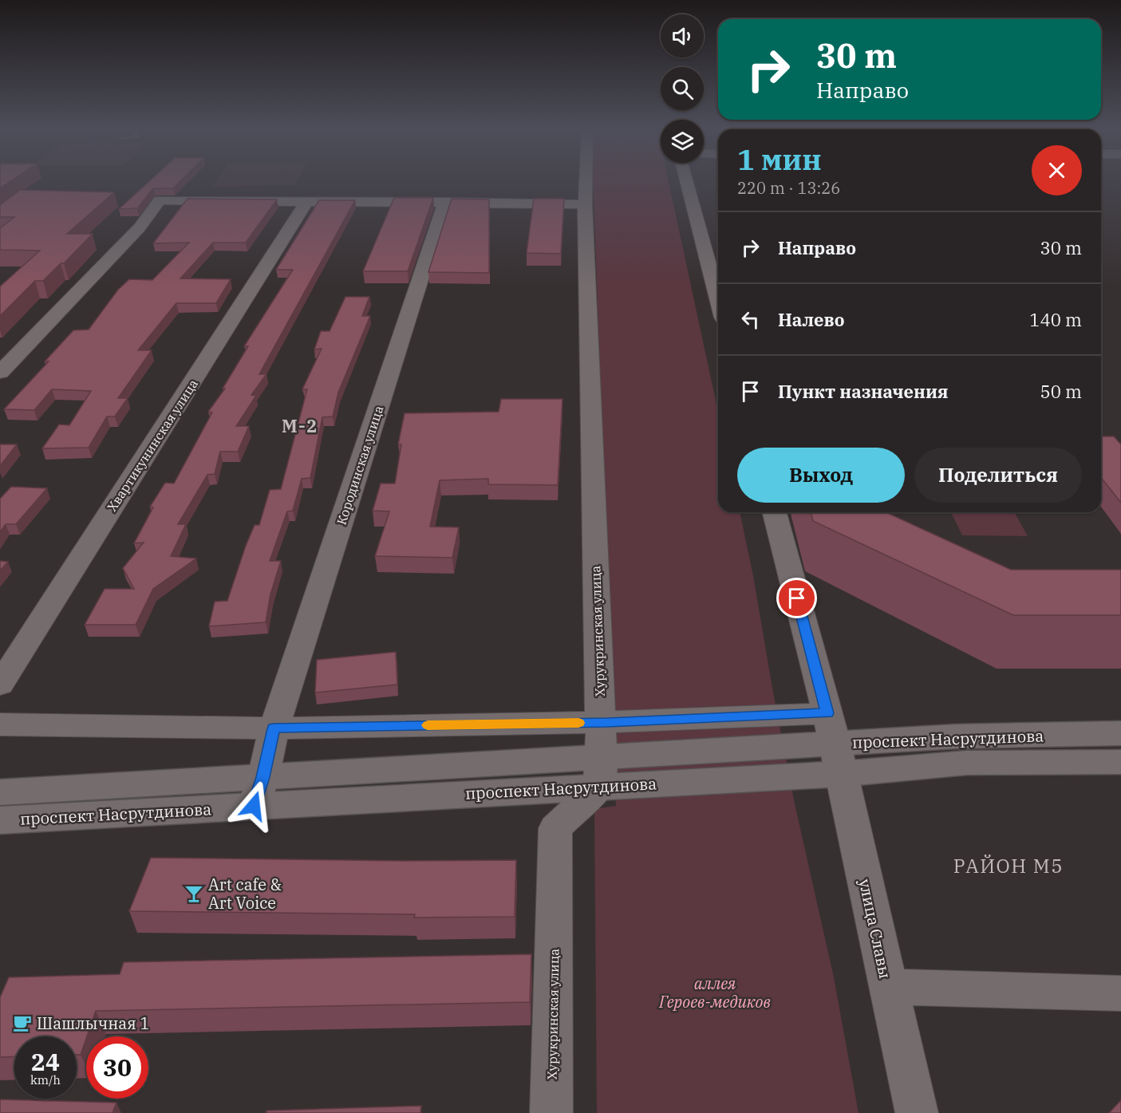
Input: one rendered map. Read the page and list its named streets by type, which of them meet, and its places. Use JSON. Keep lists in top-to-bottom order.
{
  "streets": {
    "main road": ["проспект Насрутдинова"],
    "street": [
      "Хвартикунинская улица",
      "Кородинская улица",
      "Хурукринская улица",
      "улица Славы"
    ]
  },
  "crossings": [
    ["Кородинская улица", "проспект Насрутдинова"],
    ["Хурукринская улица", "проспект Насрутдинова"],
    ["проспект Насрутдинова", "улица Славы"]
  ],
  "districts": ["М-2", "РАЙОН М5"],
  "parks": ["аллея Героев-медиков"],
  "places": {
    "bar": ["Art cafe & Art Voice"],
    "cafe": ["Шашлычная 1"]
  },
  "page": {
    "turn": ["30 m", "Направо"],
    "heading": ["1 мин", "220 m · 13:26"],
    "list": [
      {
        "name": "Направо",
        "value": "30 m"
      },
      {
        "name": "Налево",
        "value": "140 m"
      },
      {
        "name": "Пункт назначения",
        "value": "50 m"
      }
    ],
    "buttons": ["Выход", "Поделиться"],
    "speed": "24 km/h",
    "limit": "30"
  }
}
